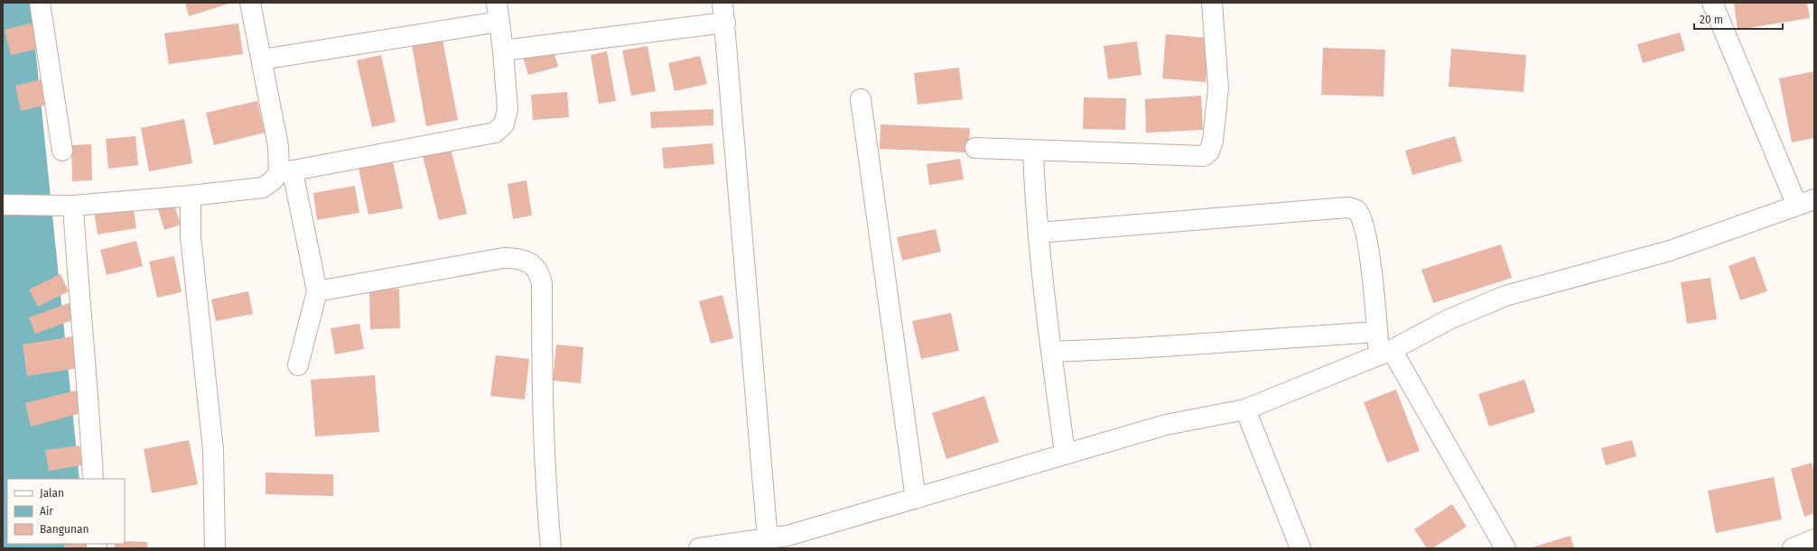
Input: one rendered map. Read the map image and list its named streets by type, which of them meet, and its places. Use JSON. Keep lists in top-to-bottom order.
{
  "legend": ["Jalan", "Air", "Bangunan"],
  "scale_bar": "20 m"
}
